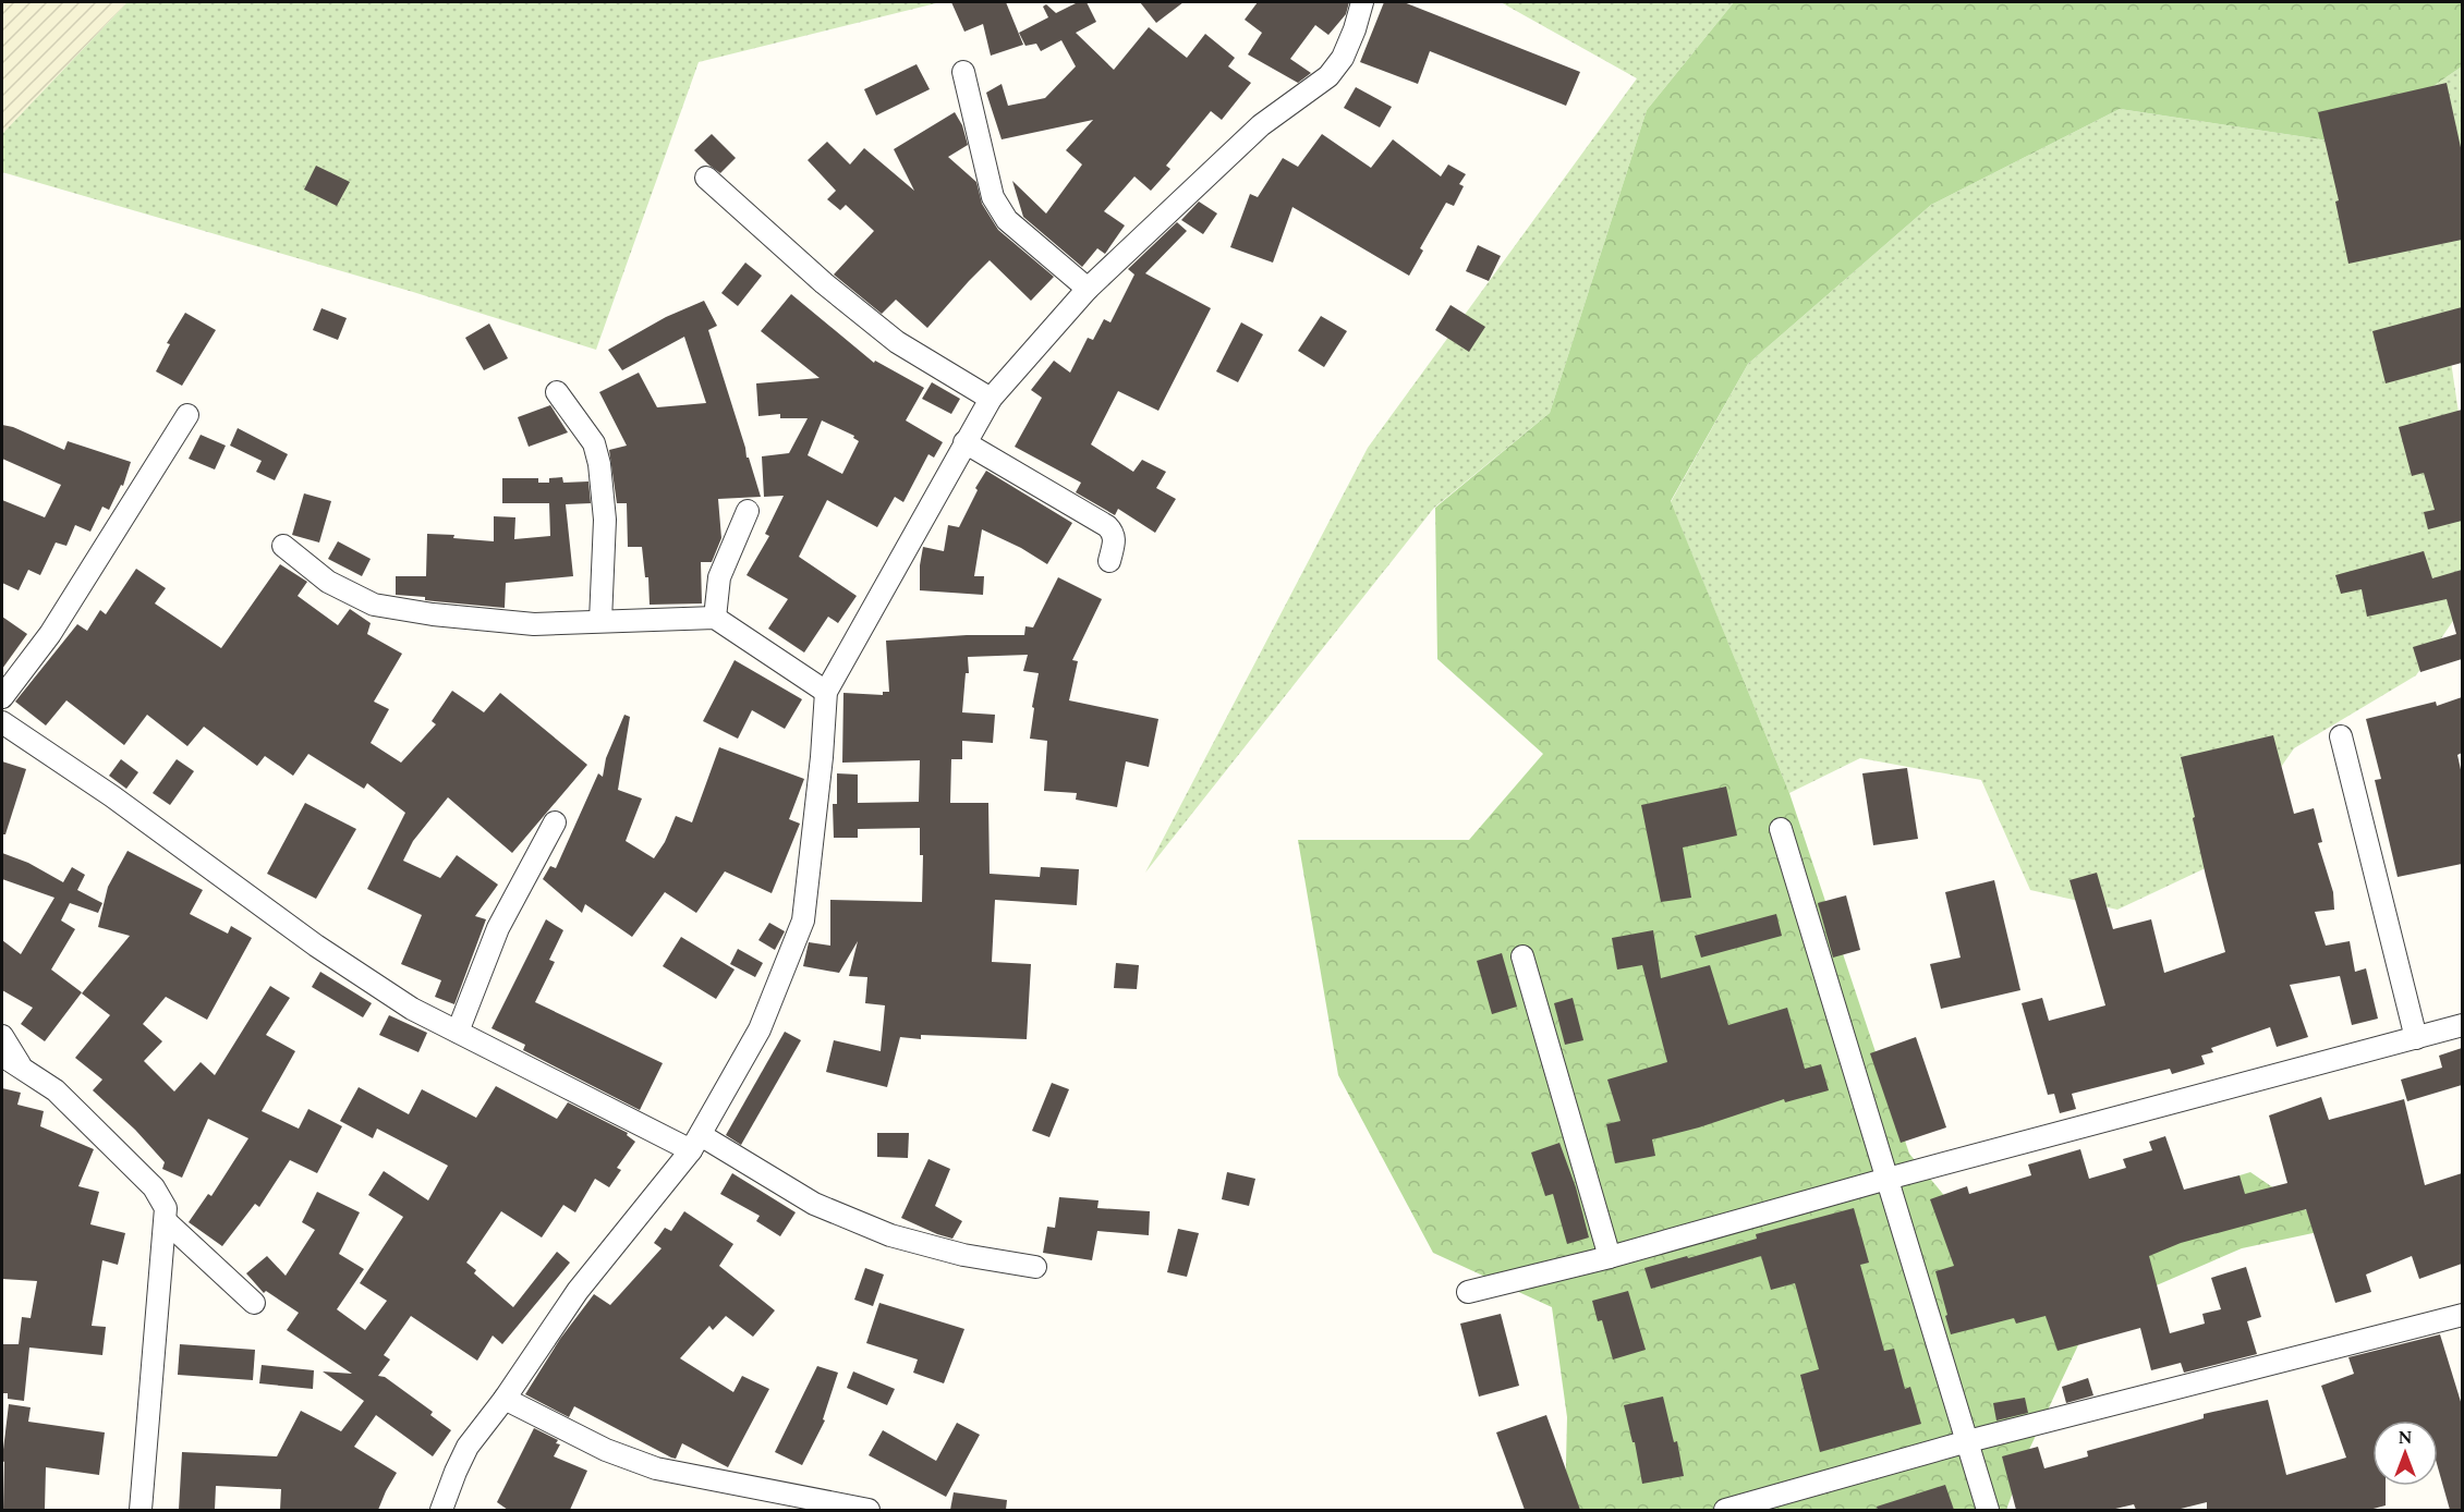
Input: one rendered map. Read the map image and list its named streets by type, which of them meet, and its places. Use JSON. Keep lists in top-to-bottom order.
{
  "north": "top"
}
